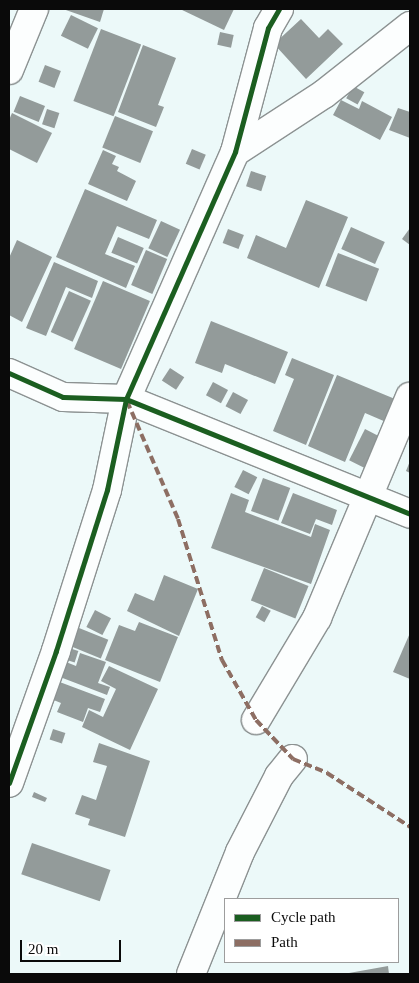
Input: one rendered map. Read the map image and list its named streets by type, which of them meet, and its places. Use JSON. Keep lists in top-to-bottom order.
{
  "legend": ["Cycle path", "Path"],
  "scale_bar": "20 m"
}
